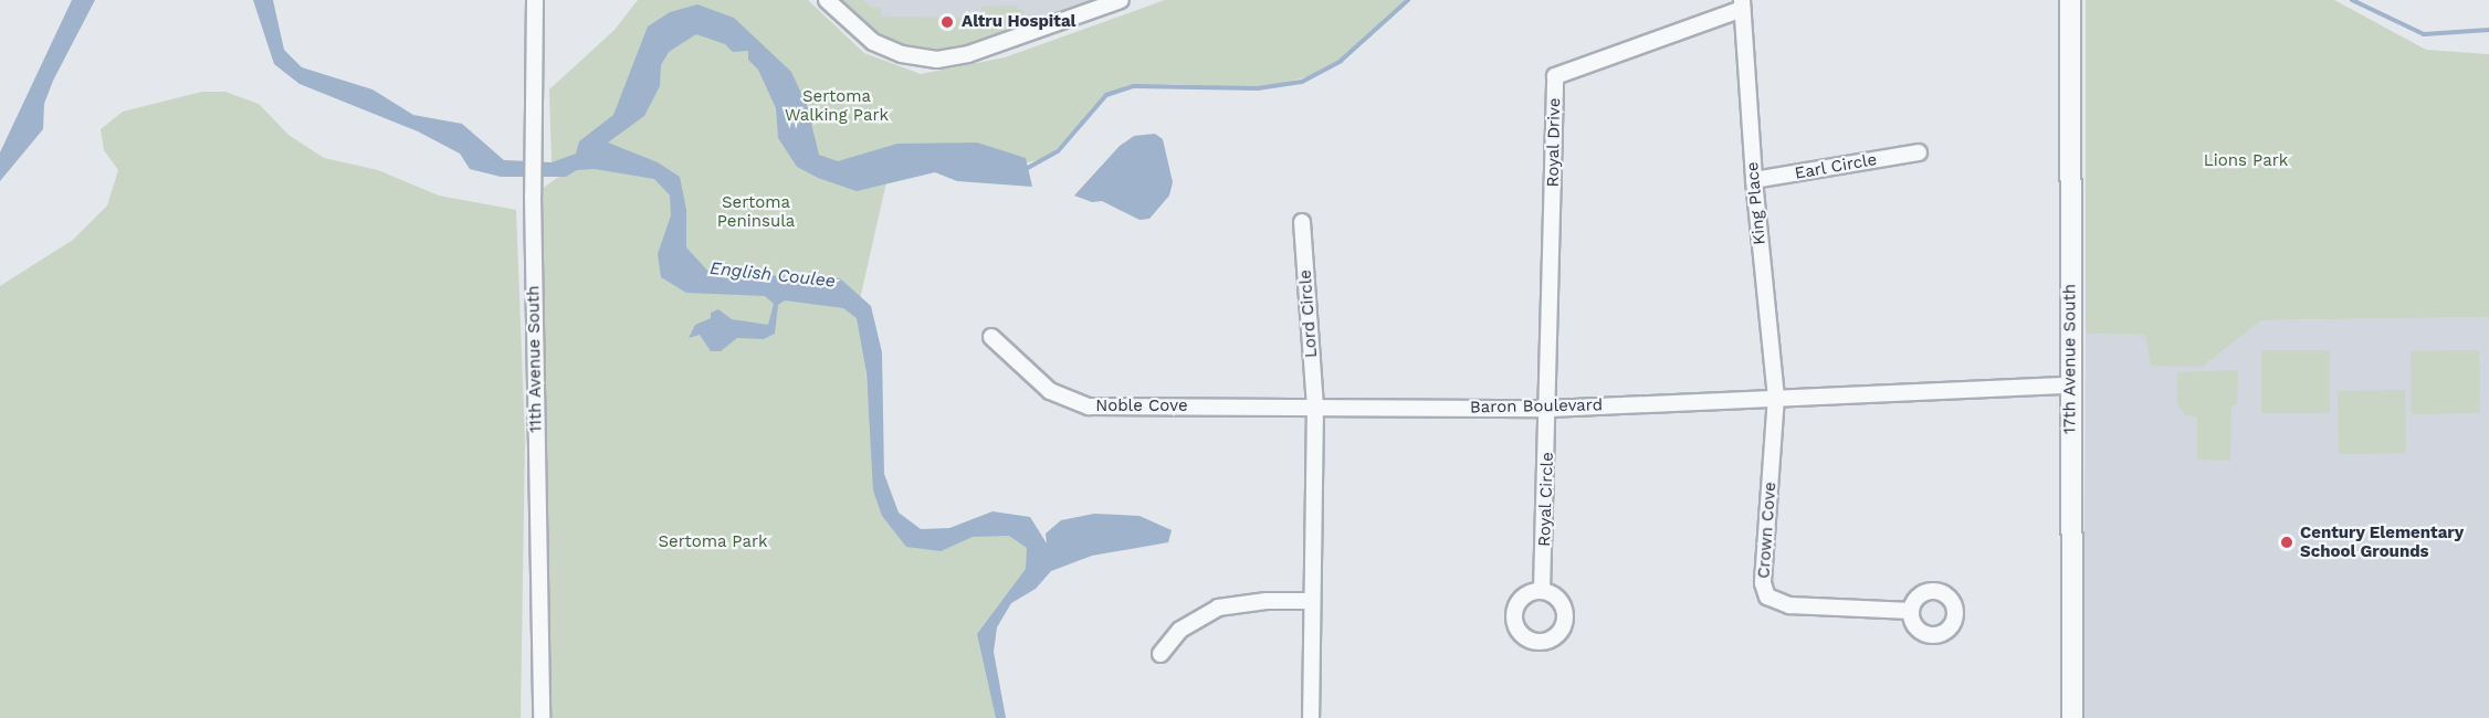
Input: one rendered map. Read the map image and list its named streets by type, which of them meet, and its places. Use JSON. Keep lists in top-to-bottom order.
{
  "streets": {
    "street": [
      "Royal Drive",
      "Earl Circle",
      "King Place",
      "Lord Circle",
      "11th Avenue South",
      "17th Avenue South",
      "Noble Cove",
      "Baron Boulevard",
      "Royal Circle",
      "Crown Cove"
    ]
  },
  "crossings": [
    ["Royal Drive", "King Place"],
    ["Royal Drive", "Baron Boulevard"],
    ["Royal Drive", "Royal Circle"],
    ["Earl Circle", "King Place"],
    ["King Place", "Baron Boulevard"],
    ["King Place", "Crown Cove"],
    ["Lord Circle", "Noble Cove"],
    ["Lord Circle", "Baron Boulevard"],
    ["17th Avenue South", "Baron Boulevard"],
    ["Noble Cove", "Baron Boulevard"],
    ["Baron Boulevard", "Royal Circle"],
    ["Baron Boulevard", "Crown Cove"]
  ],
  "water": ["English Coulee"],
  "parks": [
    "Sertoma Walking Park",
    "Lions Park",
    "Sertoma Peninsula",
    "Sertoma Park"
  ],
  "places": ["Altru Hospital", "Century Elementary School Grounds"]
}
